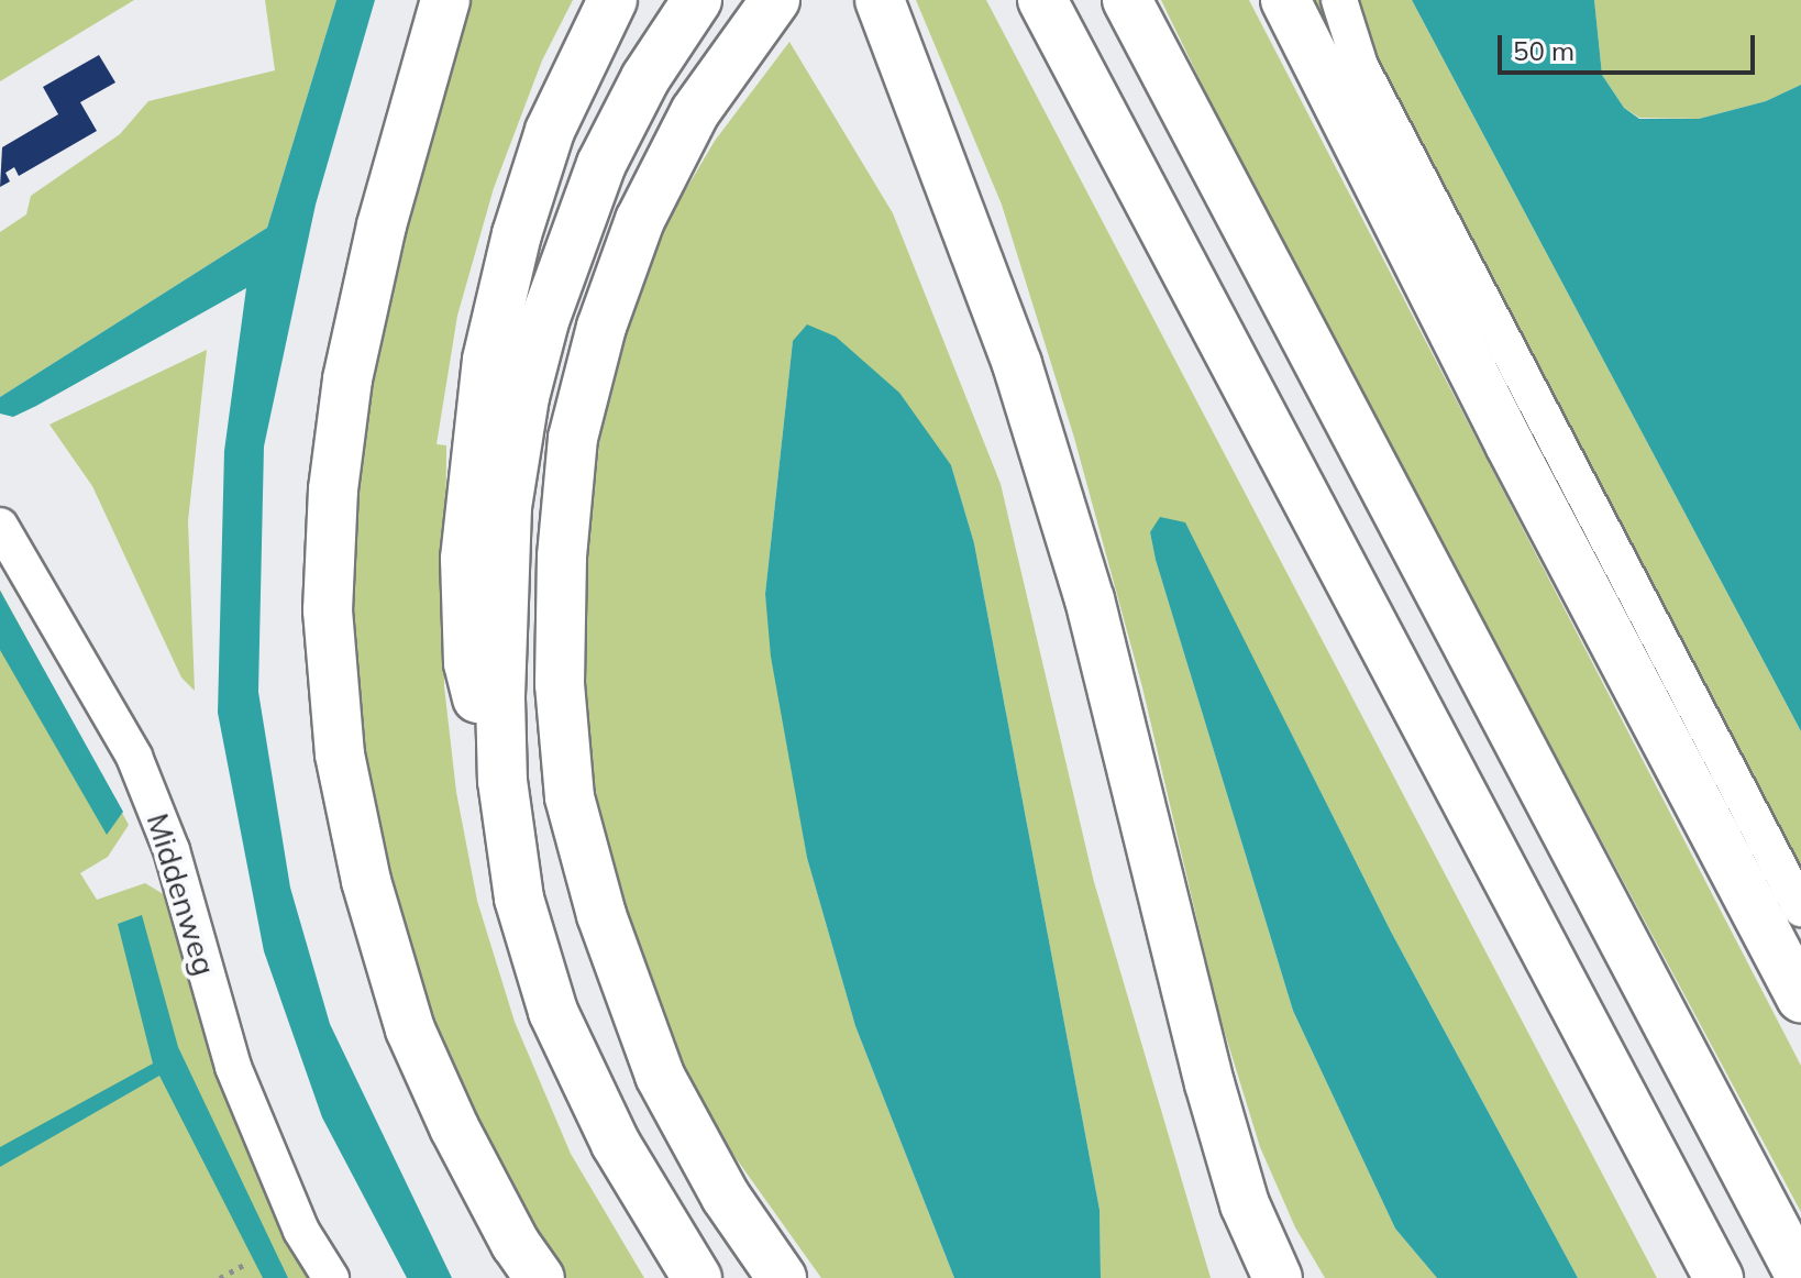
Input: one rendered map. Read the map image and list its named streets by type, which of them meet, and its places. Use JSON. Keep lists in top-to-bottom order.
{
  "streets": {
    "street": ["Middenweg"]
  },
  "scale_bar": "50 m"
}
